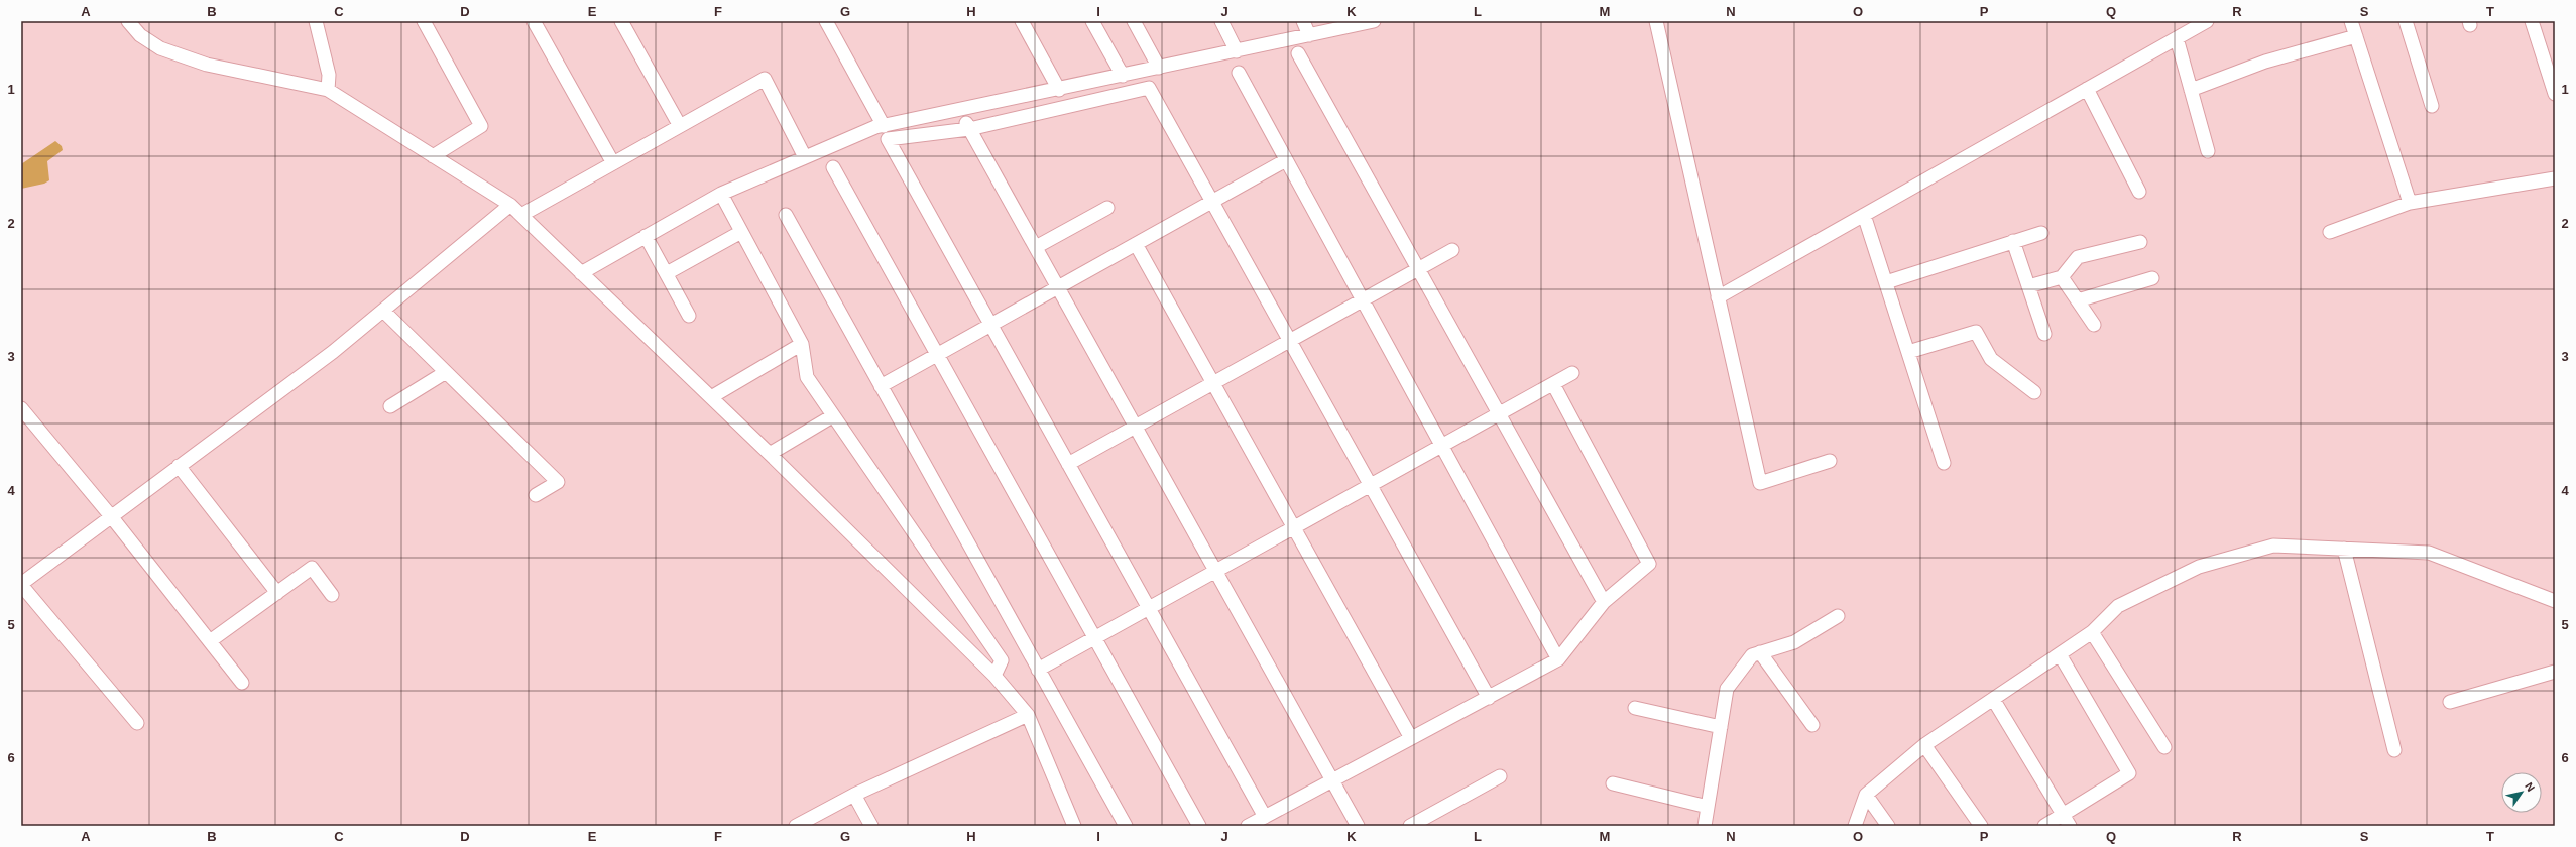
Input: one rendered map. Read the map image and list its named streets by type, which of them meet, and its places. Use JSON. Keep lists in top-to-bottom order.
{
  "north": "top right",
  "grid": {
    "columns": [
      "A",
      "B",
      "C",
      "D",
      "E",
      "F",
      "G",
      "H",
      "I",
      "J",
      "K",
      "L",
      "M",
      "N",
      "O",
      "P",
      "Q",
      "R",
      "S",
      "T"
    ],
    "rows": [
      "1",
      "2",
      "3",
      "4",
      "5",
      "6"
    ]
  }
}
